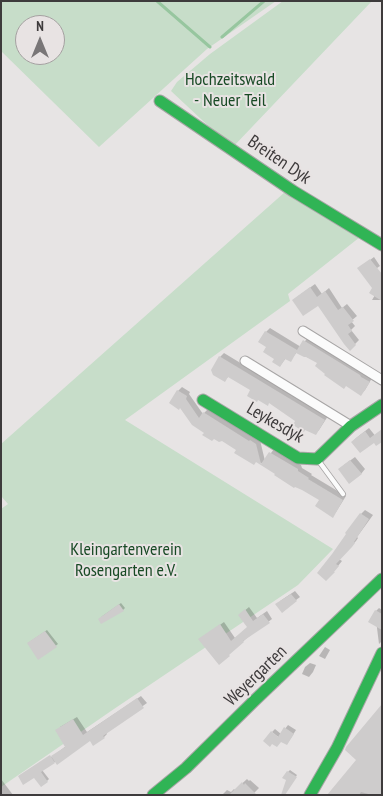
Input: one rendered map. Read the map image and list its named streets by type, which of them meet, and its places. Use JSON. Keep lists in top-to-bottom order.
{
  "streets": {
    "street": ["Breiten Dyk", "Leykesdyk", "Weyergarten"]
  },
  "parks": ["Hochzeitswald - Neuer Teil", "Kleingartenverein Rosengarten e.V."],
  "north": "top"
}
